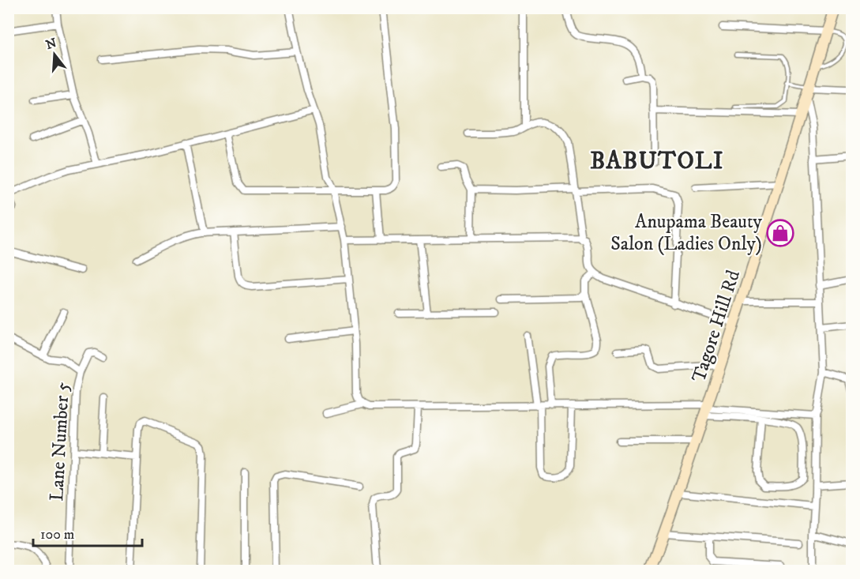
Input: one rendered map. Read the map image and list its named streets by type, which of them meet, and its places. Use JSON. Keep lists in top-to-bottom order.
{
  "streets": {
    "main road": ["Tagore Hill Rd"],
    "street": ["Lane Number 5"]
  },
  "districts": ["BABUTOLI"],
  "places": {
    "shop": ["Anupama Beauty Salon (Ladies Only)"]
  },
  "scale_bar": "100 m",
  "north": "top"
}
